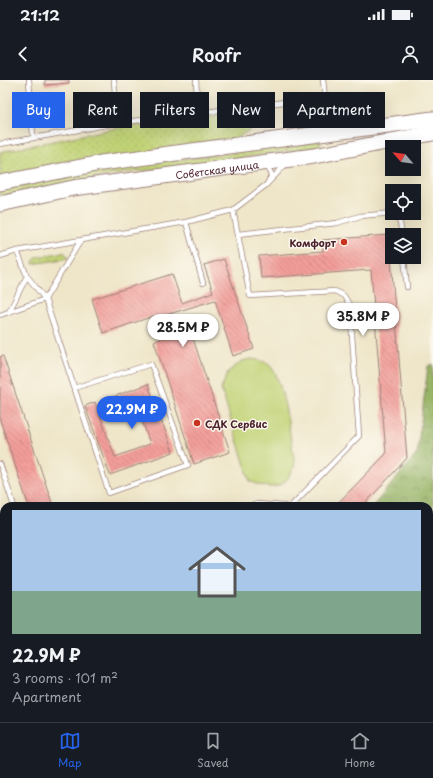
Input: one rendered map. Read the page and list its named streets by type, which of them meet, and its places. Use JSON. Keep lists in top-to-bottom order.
{
  "streets": {
    "main road": ["Советская улица"]
  },
  "places": ["Комфорт", "СДК Сервис"],
  "north": "top left",
  "page": {
    "status": "21:12",
    "header": "Roofr",
    "chip": [
      "Buy",
      "Rent",
      "Filters",
      "New",
      "Apartment"
    ],
    "price": ["35.8M ₽", "28.5M ₽", "22.9M ₽"],
    "list": [
      {
        "name": "22.9M ₽",
        "note": "3 rooms · 101 m² · Apartment"
      }
    ],
    "tabs": ["Map", "Saved", "Home"]
  }
}
